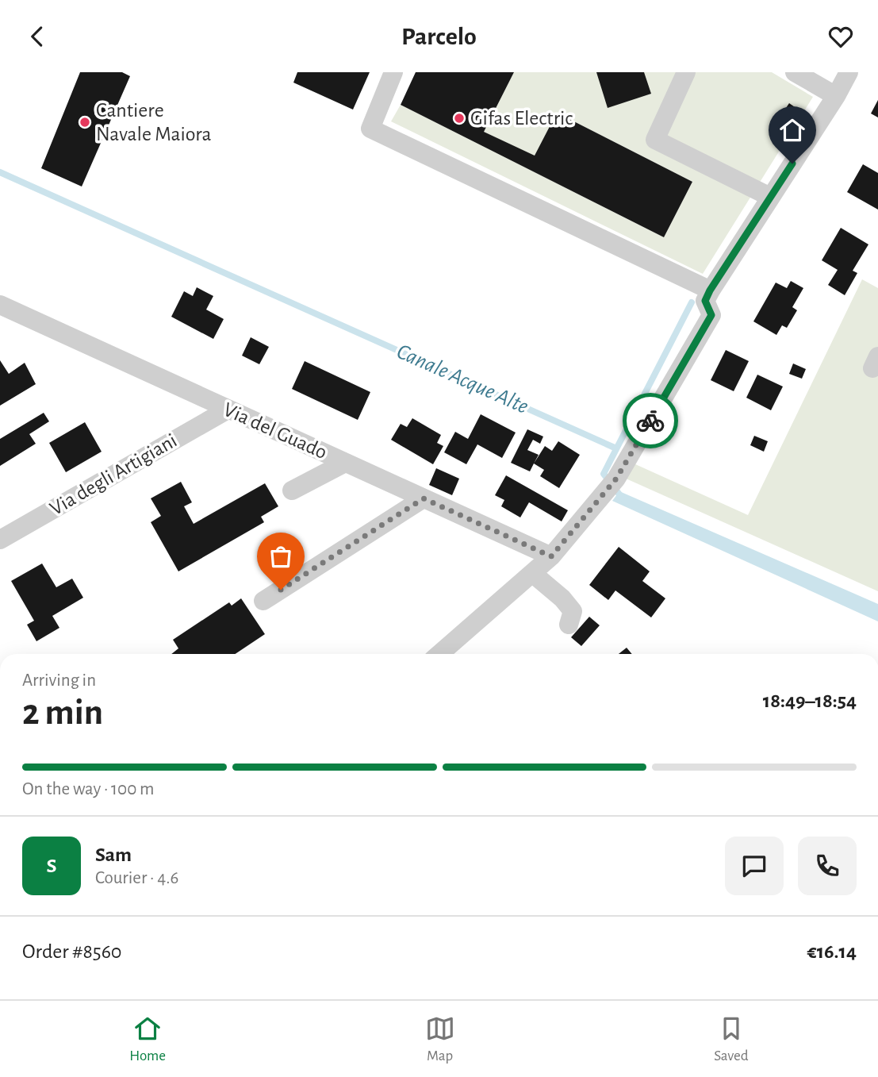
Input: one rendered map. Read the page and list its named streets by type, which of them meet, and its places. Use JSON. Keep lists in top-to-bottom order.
{
  "streets": {
    "street": ["Via del Guado", "Via degli Artigiani"]
  },
  "crossings": [
    ["Via del Guado", "Via degli Artigiani"]
  ],
  "water": ["Canale Acque Alte"],
  "places": ["Gifas Electric", "Cantiere Navale Maiora"],
  "page": {
    "header": "Parcelo",
    "heading": ["2 min", "Arriving in", "18:49–18:54"],
    "panel": [
      "Sam",
      "Courier · 4.6",
      "Order #8560",
      "€16.14"
    ],
    "bar": "On the way · 100 m",
    "round": "S",
    "tabs": ["Home", "Map", "Saved"]
  }
}
